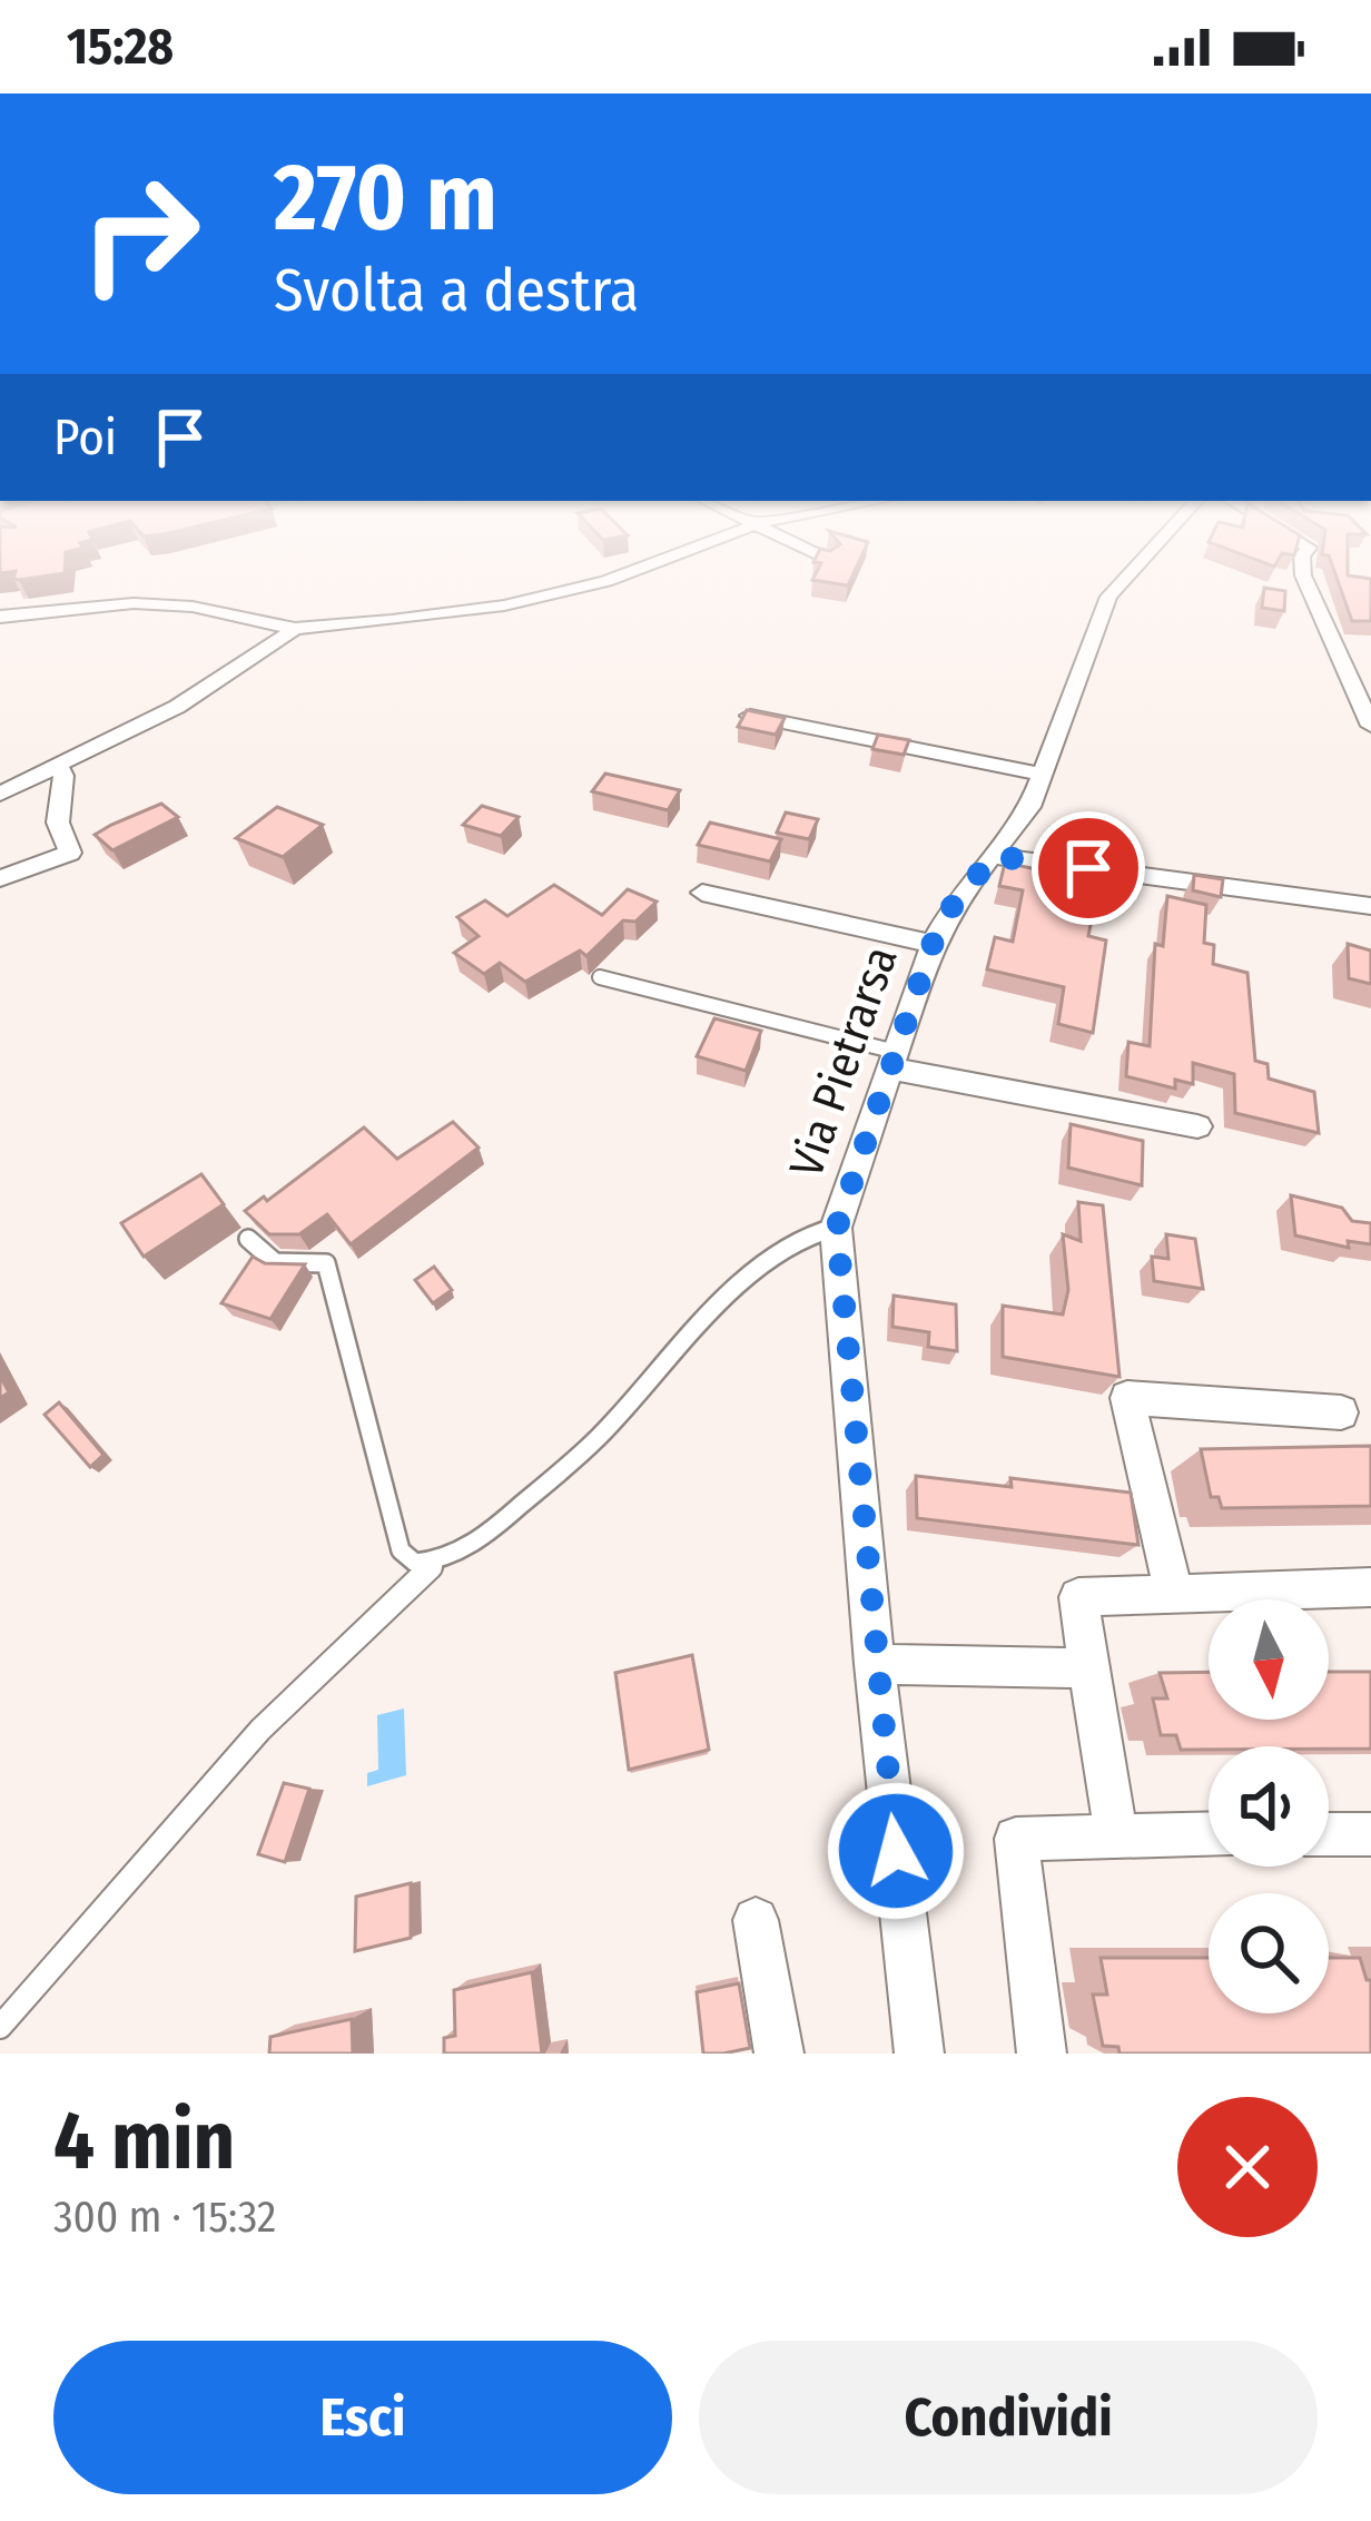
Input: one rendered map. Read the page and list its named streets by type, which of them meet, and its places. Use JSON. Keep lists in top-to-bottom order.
{
  "streets": {
    "street": ["Via Pietrarsa"]
  },
  "north": "bottom",
  "page": {
    "status": "15:28",
    "turn": ["270 m", "Svolta a destra"],
    "then": "Poi",
    "heading": ["4 min", "300 m · 15:32"],
    "buttons": ["Esci", "Condividi"]
  }
}
